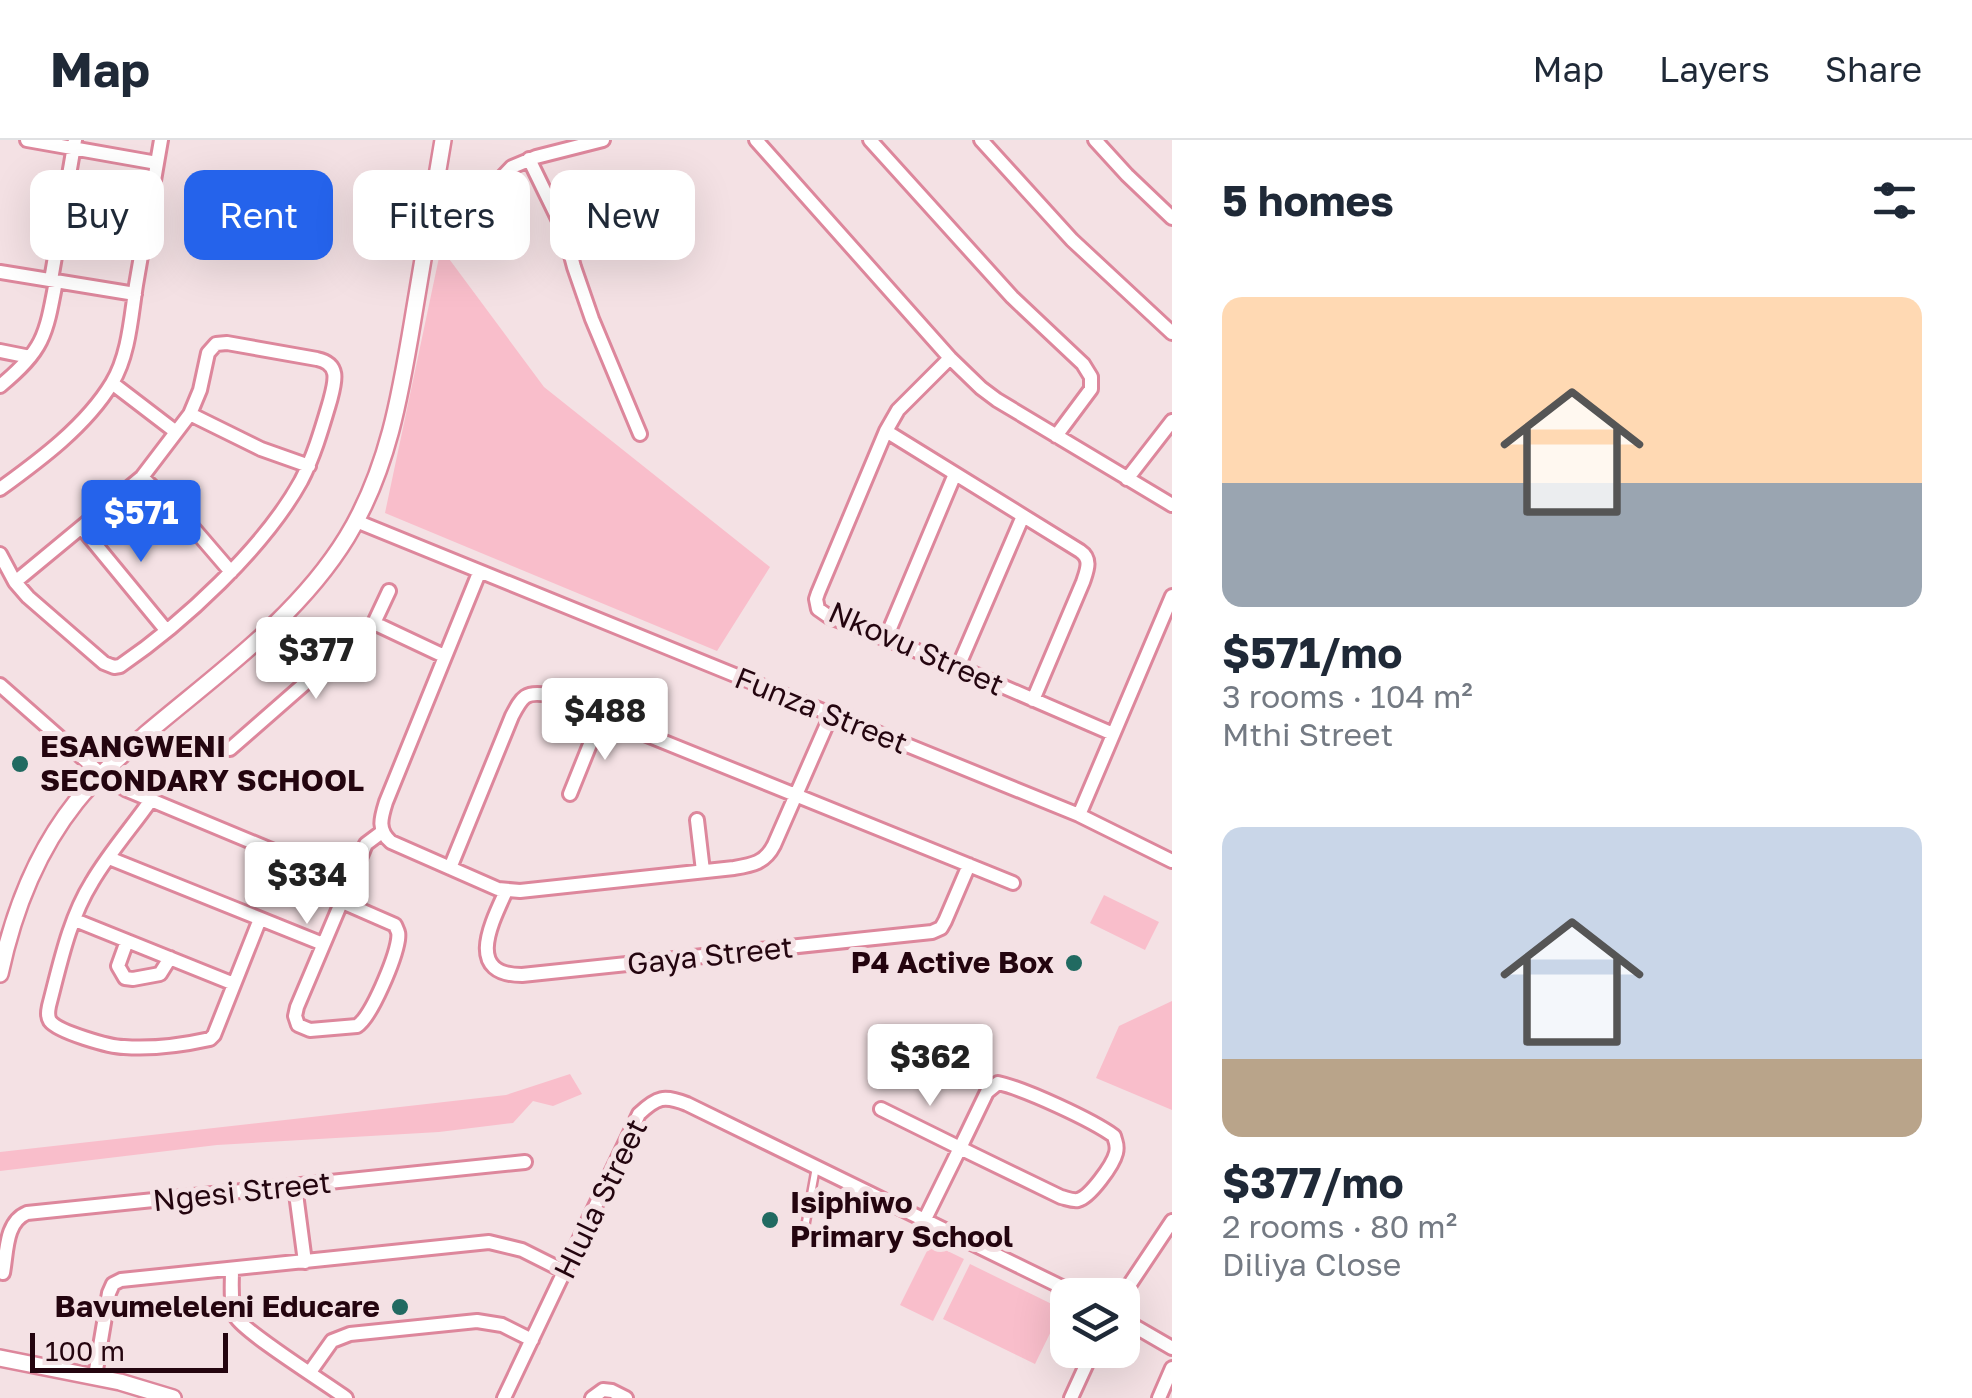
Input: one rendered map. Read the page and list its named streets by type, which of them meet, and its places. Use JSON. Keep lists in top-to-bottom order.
{
  "streets": {
    "street": [
      "Nkovu Street",
      "Funza Street",
      "Gaya Street",
      "Ngesi Street",
      "Hlula Street"
    ]
  },
  "places": [
    "ESANGWENI SECONDARY SCHOOL",
    "P4 Active Box",
    "Isiphiwo Primary School",
    "Bavumeleleni Educare"
  ],
  "scale_bar": "100 m",
  "page": {
    "header": "Map",
    "nav": ["Map", "Layers", "Share"],
    "heading": "5 homes",
    "chip": [
      "Buy",
      "Rent",
      "Filters",
      "New"
    ],
    "list": [
      {
        "name": "$571/mo",
        "note": "3 rooms · 104 m² · Mthi Street"
      },
      {
        "name": "$377/mo",
        "note": "2 rooms · 80 m² · Diliya Close"
      }
    ],
    "price": [
      "$571",
      "$377",
      "$488",
      "$334",
      "$362"
    ],
    "scale": "100 m"
  }
}
